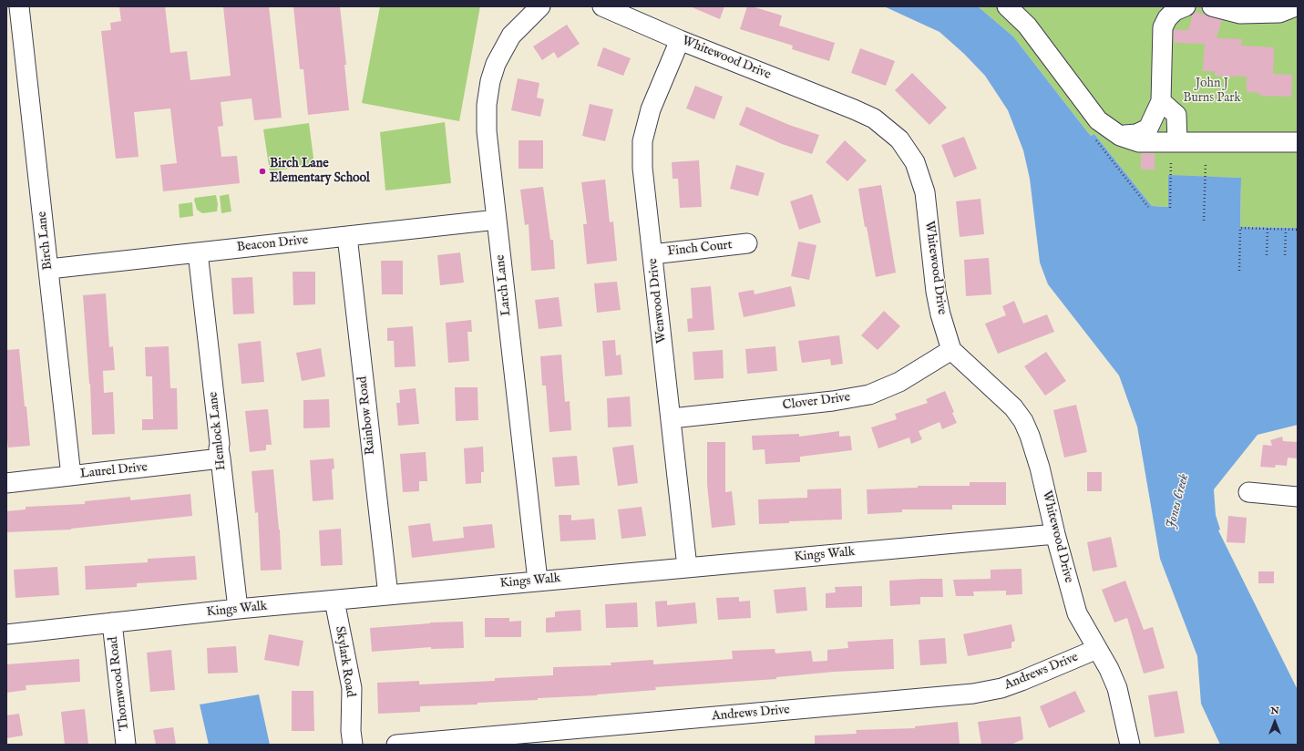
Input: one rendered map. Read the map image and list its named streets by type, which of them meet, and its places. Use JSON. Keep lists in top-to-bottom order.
{
  "streets": {
    "street": [
      "Whitewood Drive",
      "Birch Lane",
      "Beacon Drive",
      "Finch Court",
      "Larch Lane",
      "Wenwood Drive",
      "Clover Drive",
      "Rainbow Road",
      "Hemlock Lane",
      "Laurel Drive",
      "Kings Walk",
      "Skylark Road",
      "Andrews Drive",
      "Thornwood Road"
    ]
  },
  "crossings": [
    ["Whitewood Drive", "Wenwood Drive"],
    ["Whitewood Drive", "Clover Drive"],
    ["Whitewood Drive", "Kings Walk"],
    ["Whitewood Drive", "Andrews Drive"],
    ["Birch Lane", "Beacon Drive"],
    ["Birch Lane", "Laurel Drive"],
    ["Beacon Drive", "Larch Lane"],
    ["Beacon Drive", "Rainbow Road"],
    ["Beacon Drive", "Hemlock Lane"],
    ["Finch Court", "Wenwood Drive"],
    ["Larch Lane", "Kings Walk"],
    ["Wenwood Drive", "Clover Drive"],
    ["Wenwood Drive", "Kings Walk"],
    ["Rainbow Road", "Kings Walk"],
    ["Hemlock Lane", "Laurel Drive"],
    ["Hemlock Lane", "Kings Walk"],
    ["Kings Walk", "Skylark Road"],
    ["Kings Walk", "Thornwood Road"]
  ],
  "water": ["Jones Creek"],
  "parks": ["John J Burns Park"],
  "places": ["Birch Lane Elementary School"],
  "north": "top"
}
